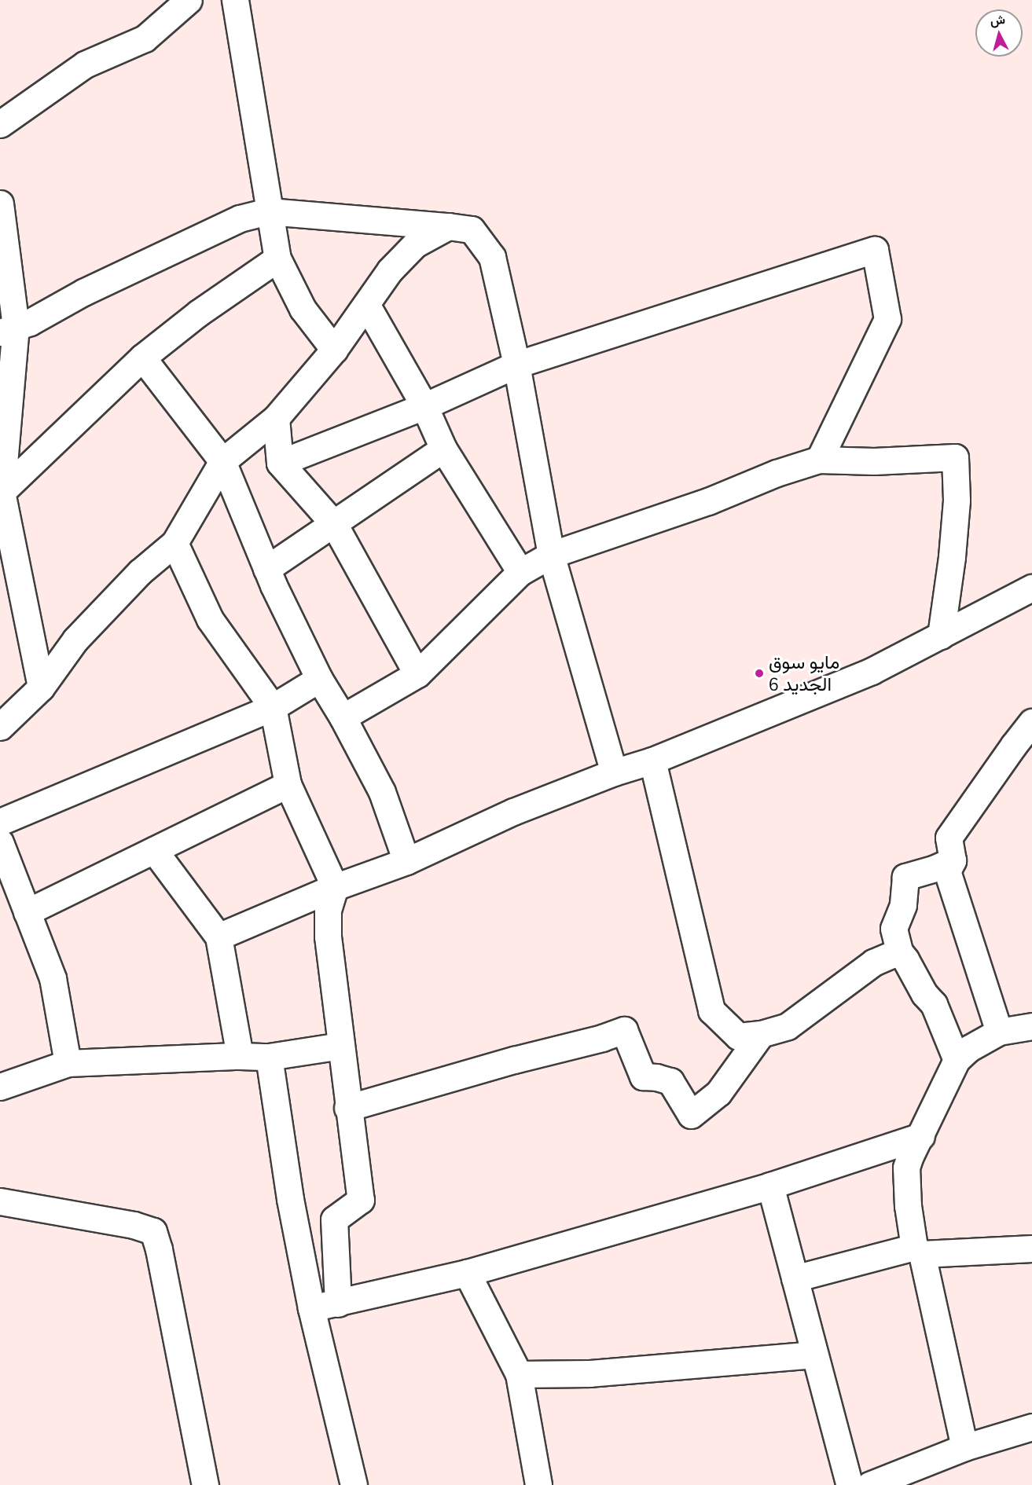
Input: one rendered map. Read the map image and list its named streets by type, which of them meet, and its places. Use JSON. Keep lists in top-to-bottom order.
{
  "places": ["مايو سوق 6 الجديد"],
  "north": "top"
}
